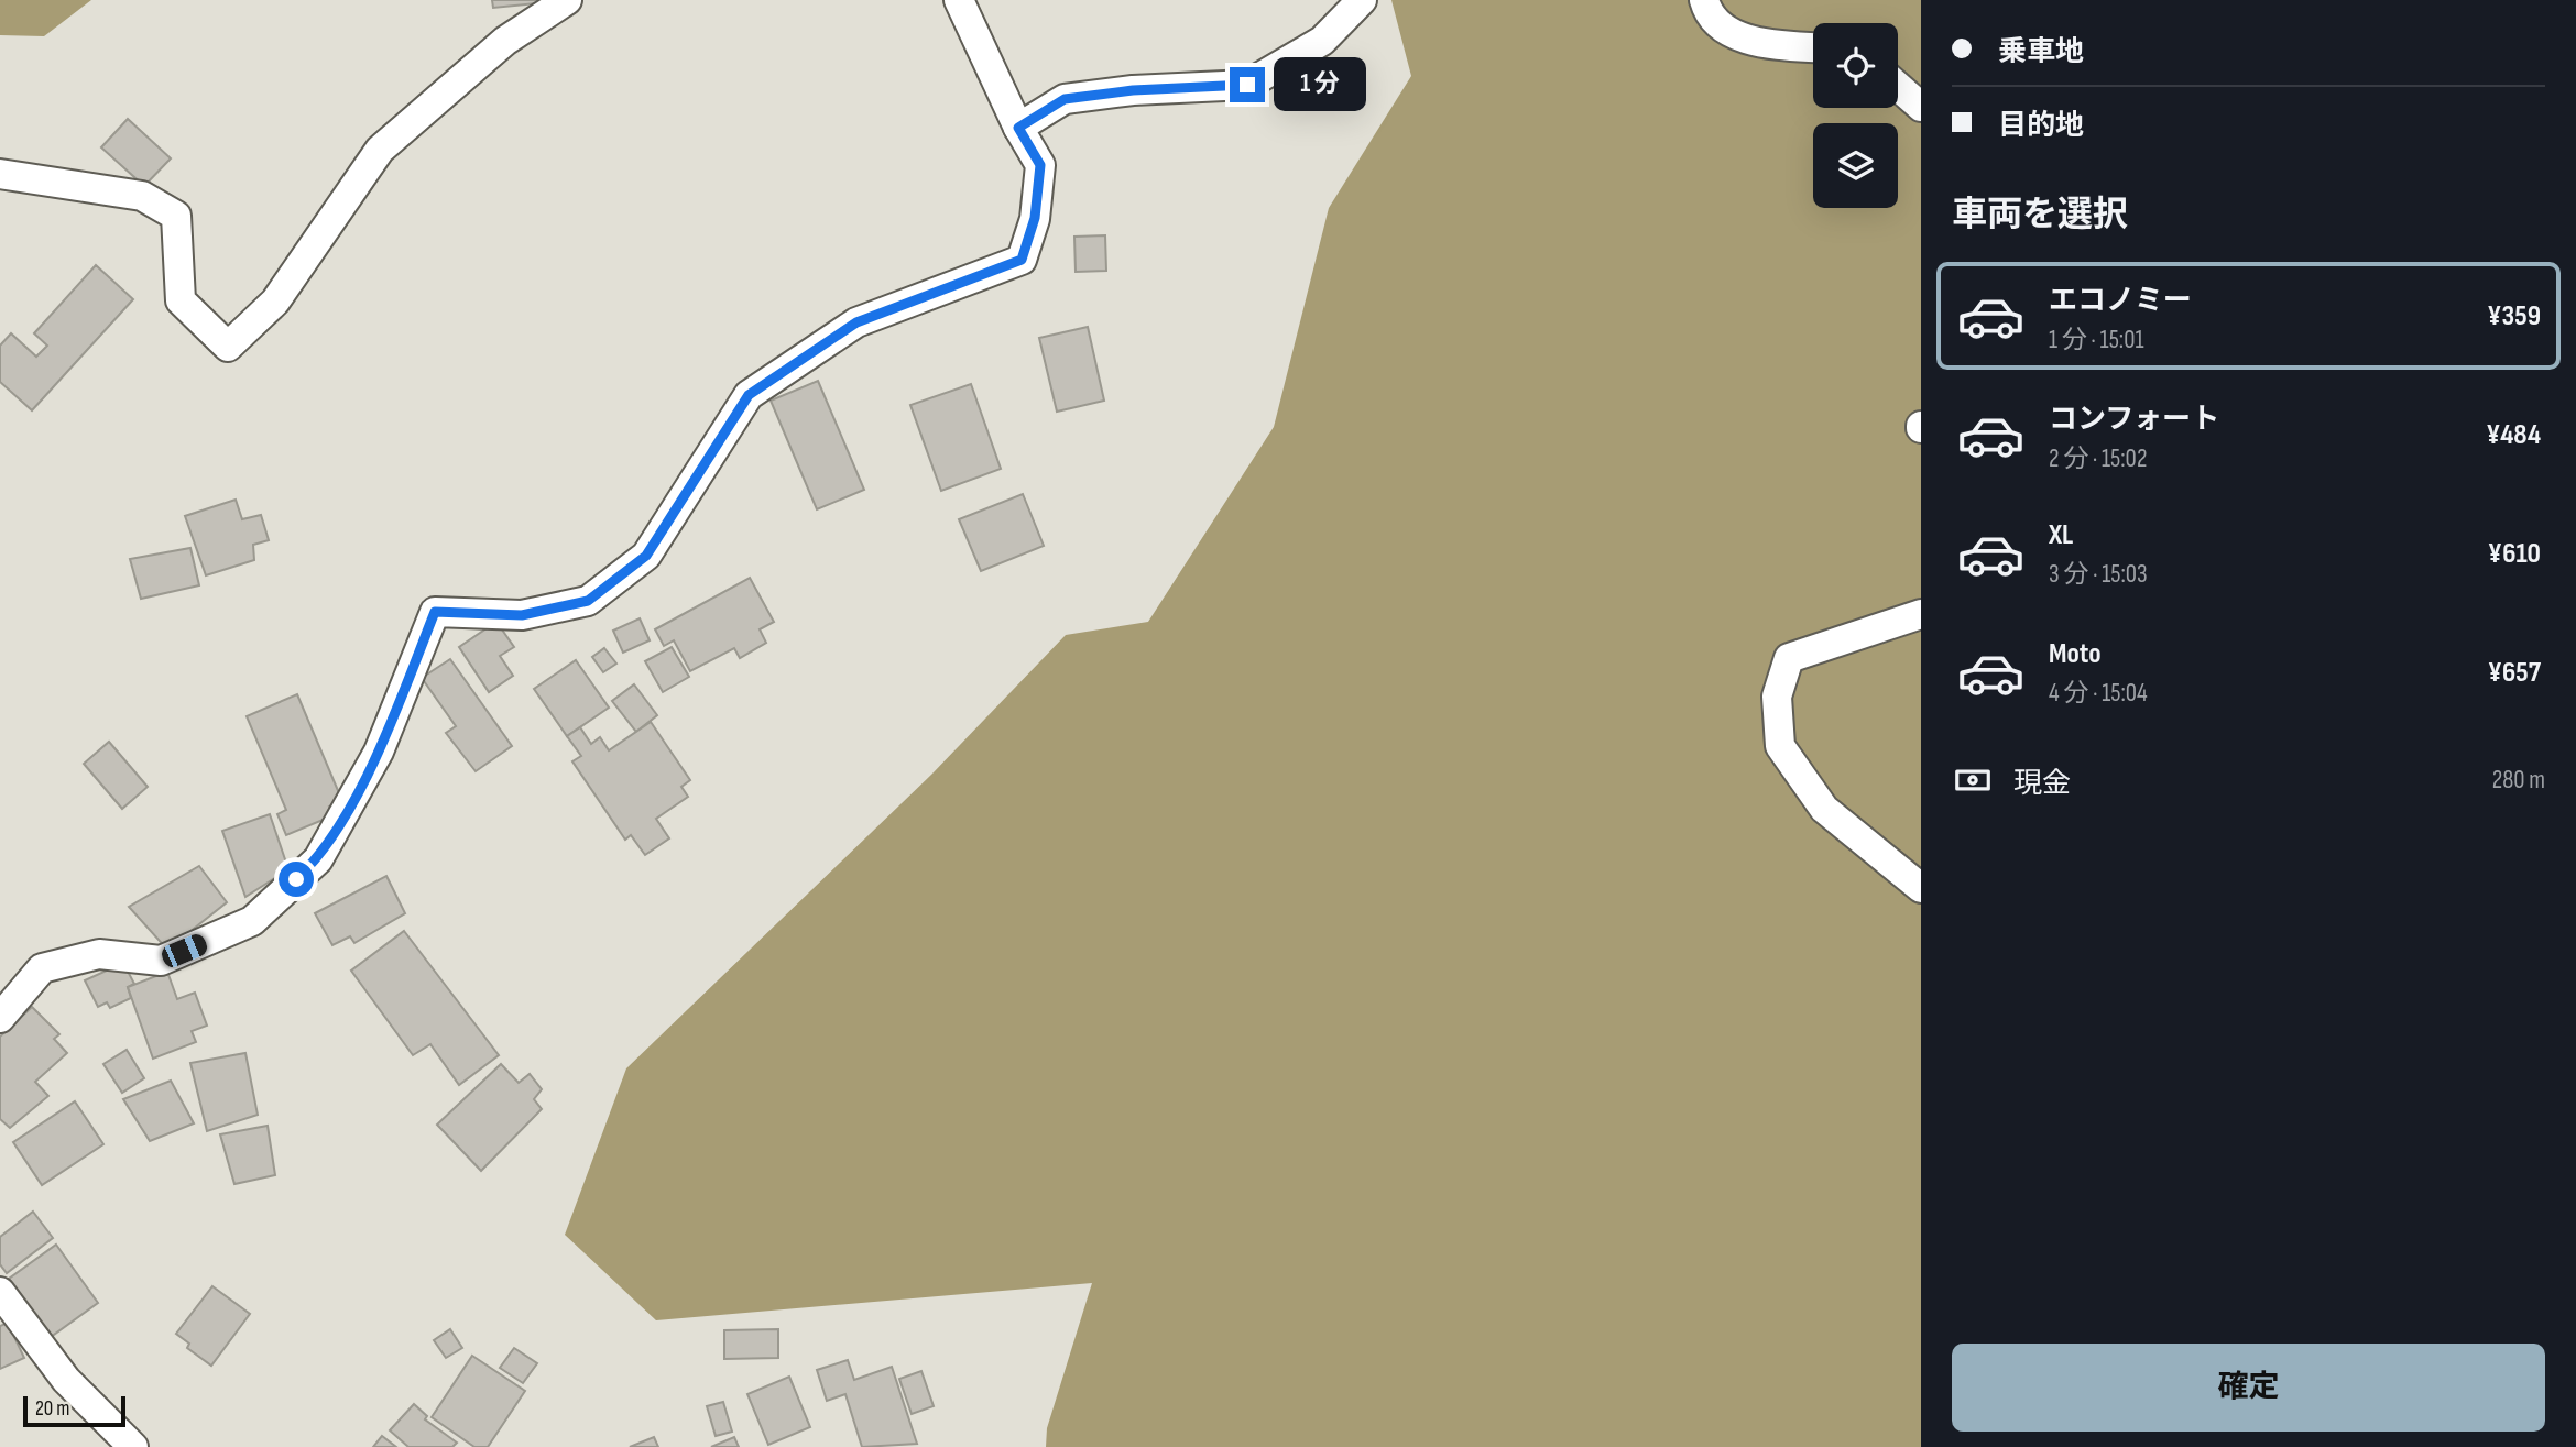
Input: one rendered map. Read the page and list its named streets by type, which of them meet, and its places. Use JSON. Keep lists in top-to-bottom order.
{
  "scale_bar": "20 m",
  "page": {
    "banner": ["乗車地", "目的地"],
    "bubble": "1 分",
    "heading": "車両を選択",
    "list": [
      {
        "name": "エコノミー",
        "note": "1 分 · 15:01",
        "value": "¥359"
      },
      {
        "name": "コンフォート",
        "note": "2 分 · 15:02",
        "value": "¥484"
      },
      {
        "name": "XL",
        "note": "3 分 · 15:03",
        "value": "¥610"
      },
      {
        "name": "Moto",
        "note": "4 分 · 15:04",
        "value": "¥657"
      }
    ],
    "pay": ["現金", "280 m"],
    "buttons": "確定",
    "scale": "20 m"
  }
}
